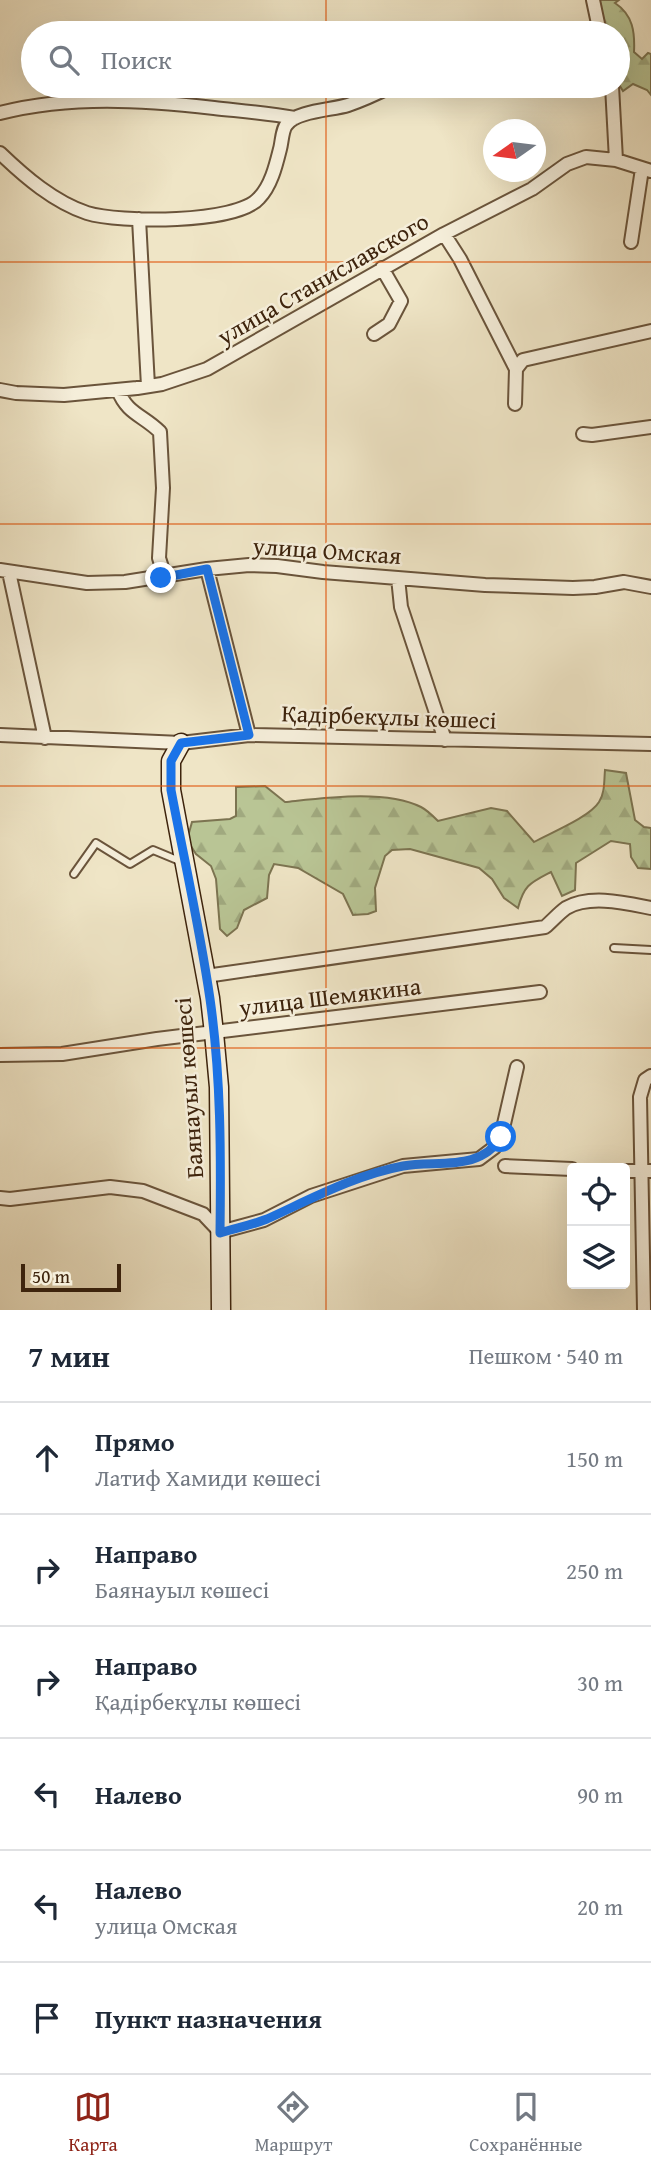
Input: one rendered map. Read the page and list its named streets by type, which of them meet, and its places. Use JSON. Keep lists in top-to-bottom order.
{
  "streets": {
    "street": [
      "улица Станиславского",
      "улица Омская",
      "Қадірбекұлы көшесі",
      "улица Шемякина",
      "Баянауыл көшесі"
    ]
  },
  "crossings": [
    ["Қадірбекұлы көшесі", "Баянауыл көшесі"],
    ["улица Шемякина", "Баянауыл көшесі"]
  ],
  "scale_bar": "50 m",
  "north": "left",
  "page": {
    "search": "Поиск",
    "scale": "50 m",
    "heading": ["7 мин", "Пешком · 540 m"],
    "list": [
      ["Прямо", "Латиф Хамиди көшесі", "150 m"],
      ["Направо", "Баянауыл көшесі", "250 m"],
      ["Направо", "Қадірбекұлы көшесі", "30 m"],
      ["Налево", "90 m"],
      ["Налево", "улица Омская", "20 m"],
      "Пункт назначения"
    ],
    "nav": ["Карта", "Маршрут", "Сохранённые"]
  }
}
